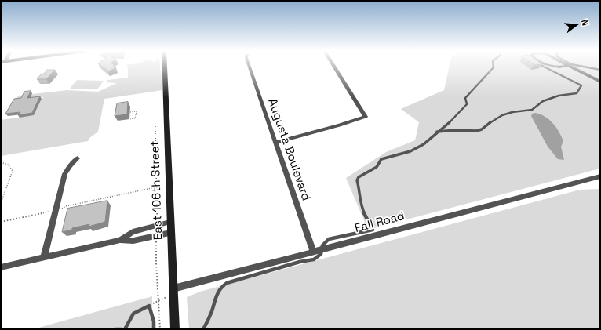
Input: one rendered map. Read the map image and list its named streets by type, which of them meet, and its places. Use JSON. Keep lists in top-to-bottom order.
{
  "streets": {
    "street": ["Augusta Boulevard", "East 106th Street", "Fall Road"]
  },
  "crossings": [
    ["Augusta Boulevard", "Fall Road"],
    ["East 106th Street", "Fall Road"]
  ],
  "north": "right"
}
